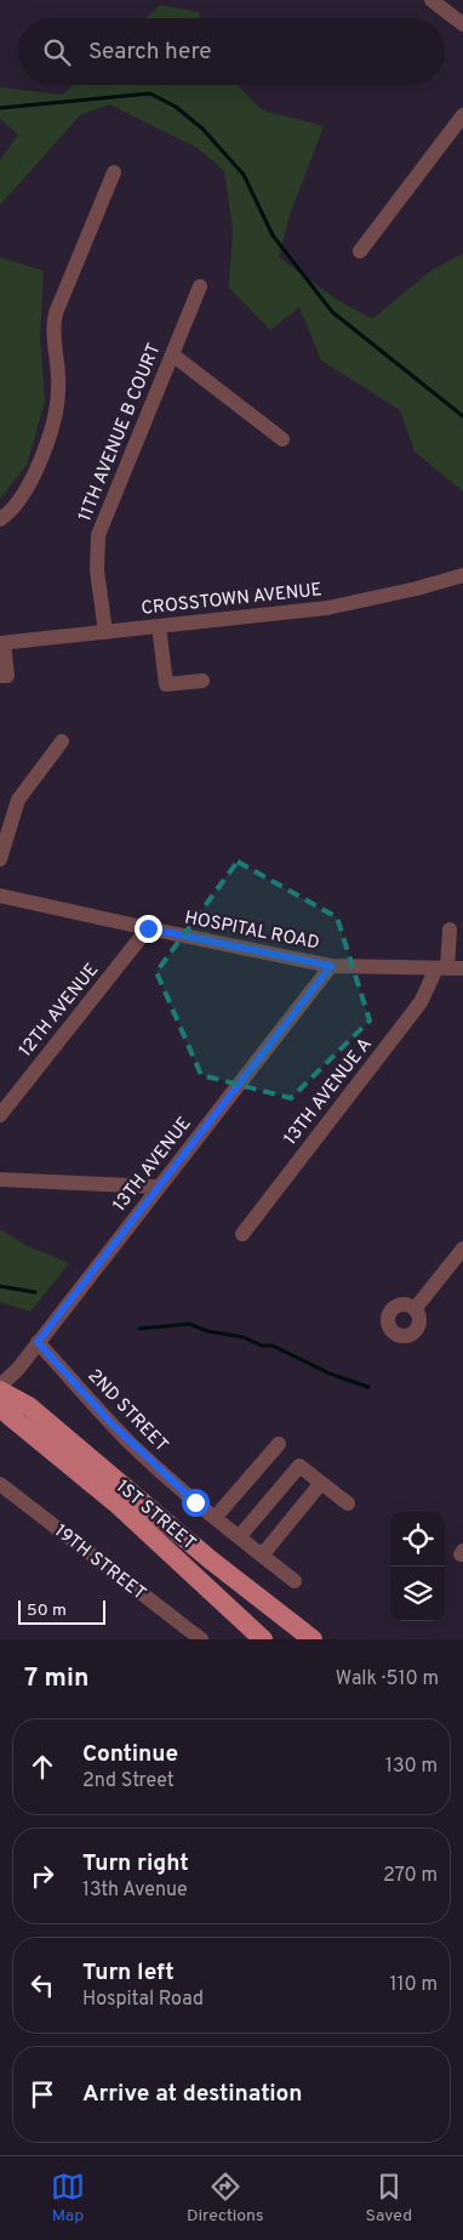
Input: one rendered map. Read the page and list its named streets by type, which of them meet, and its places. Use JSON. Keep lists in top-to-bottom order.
{
  "streets": {
    "main road": ["1ST STREET"],
    "street": [
      "11TH AVENUE B COURT",
      "CROSSTOWN AVENUE",
      "HOSPITAL ROAD",
      "12TH AVENUE",
      "13TH AVENUE A",
      "13TH AVENUE",
      "2ND STREET",
      "19TH STREET"
    ]
  },
  "crossings": [
    ["11TH AVENUE B COURT", "CROSSTOWN AVENUE"],
    ["HOSPITAL ROAD", "12TH AVENUE"],
    ["HOSPITAL ROAD", "13TH AVENUE A"],
    ["HOSPITAL ROAD", "13TH AVENUE"],
    ["13TH AVENUE", "2ND STREET"]
  ],
  "scale_bar": "50 m",
  "page": {
    "search": "Search here",
    "scale": "50 m",
    "heading": ["7 min", "Walk · 510 m"],
    "list": [
      ["Continue", "2nd Street", "130 m"],
      ["Turn right", "13th Avenue", "270 m"],
      ["Turn left", "Hospital Road", "110 m"],
      "Arrive at destination"
    ],
    "nav": ["Map", "Directions", "Saved"]
  }
}
